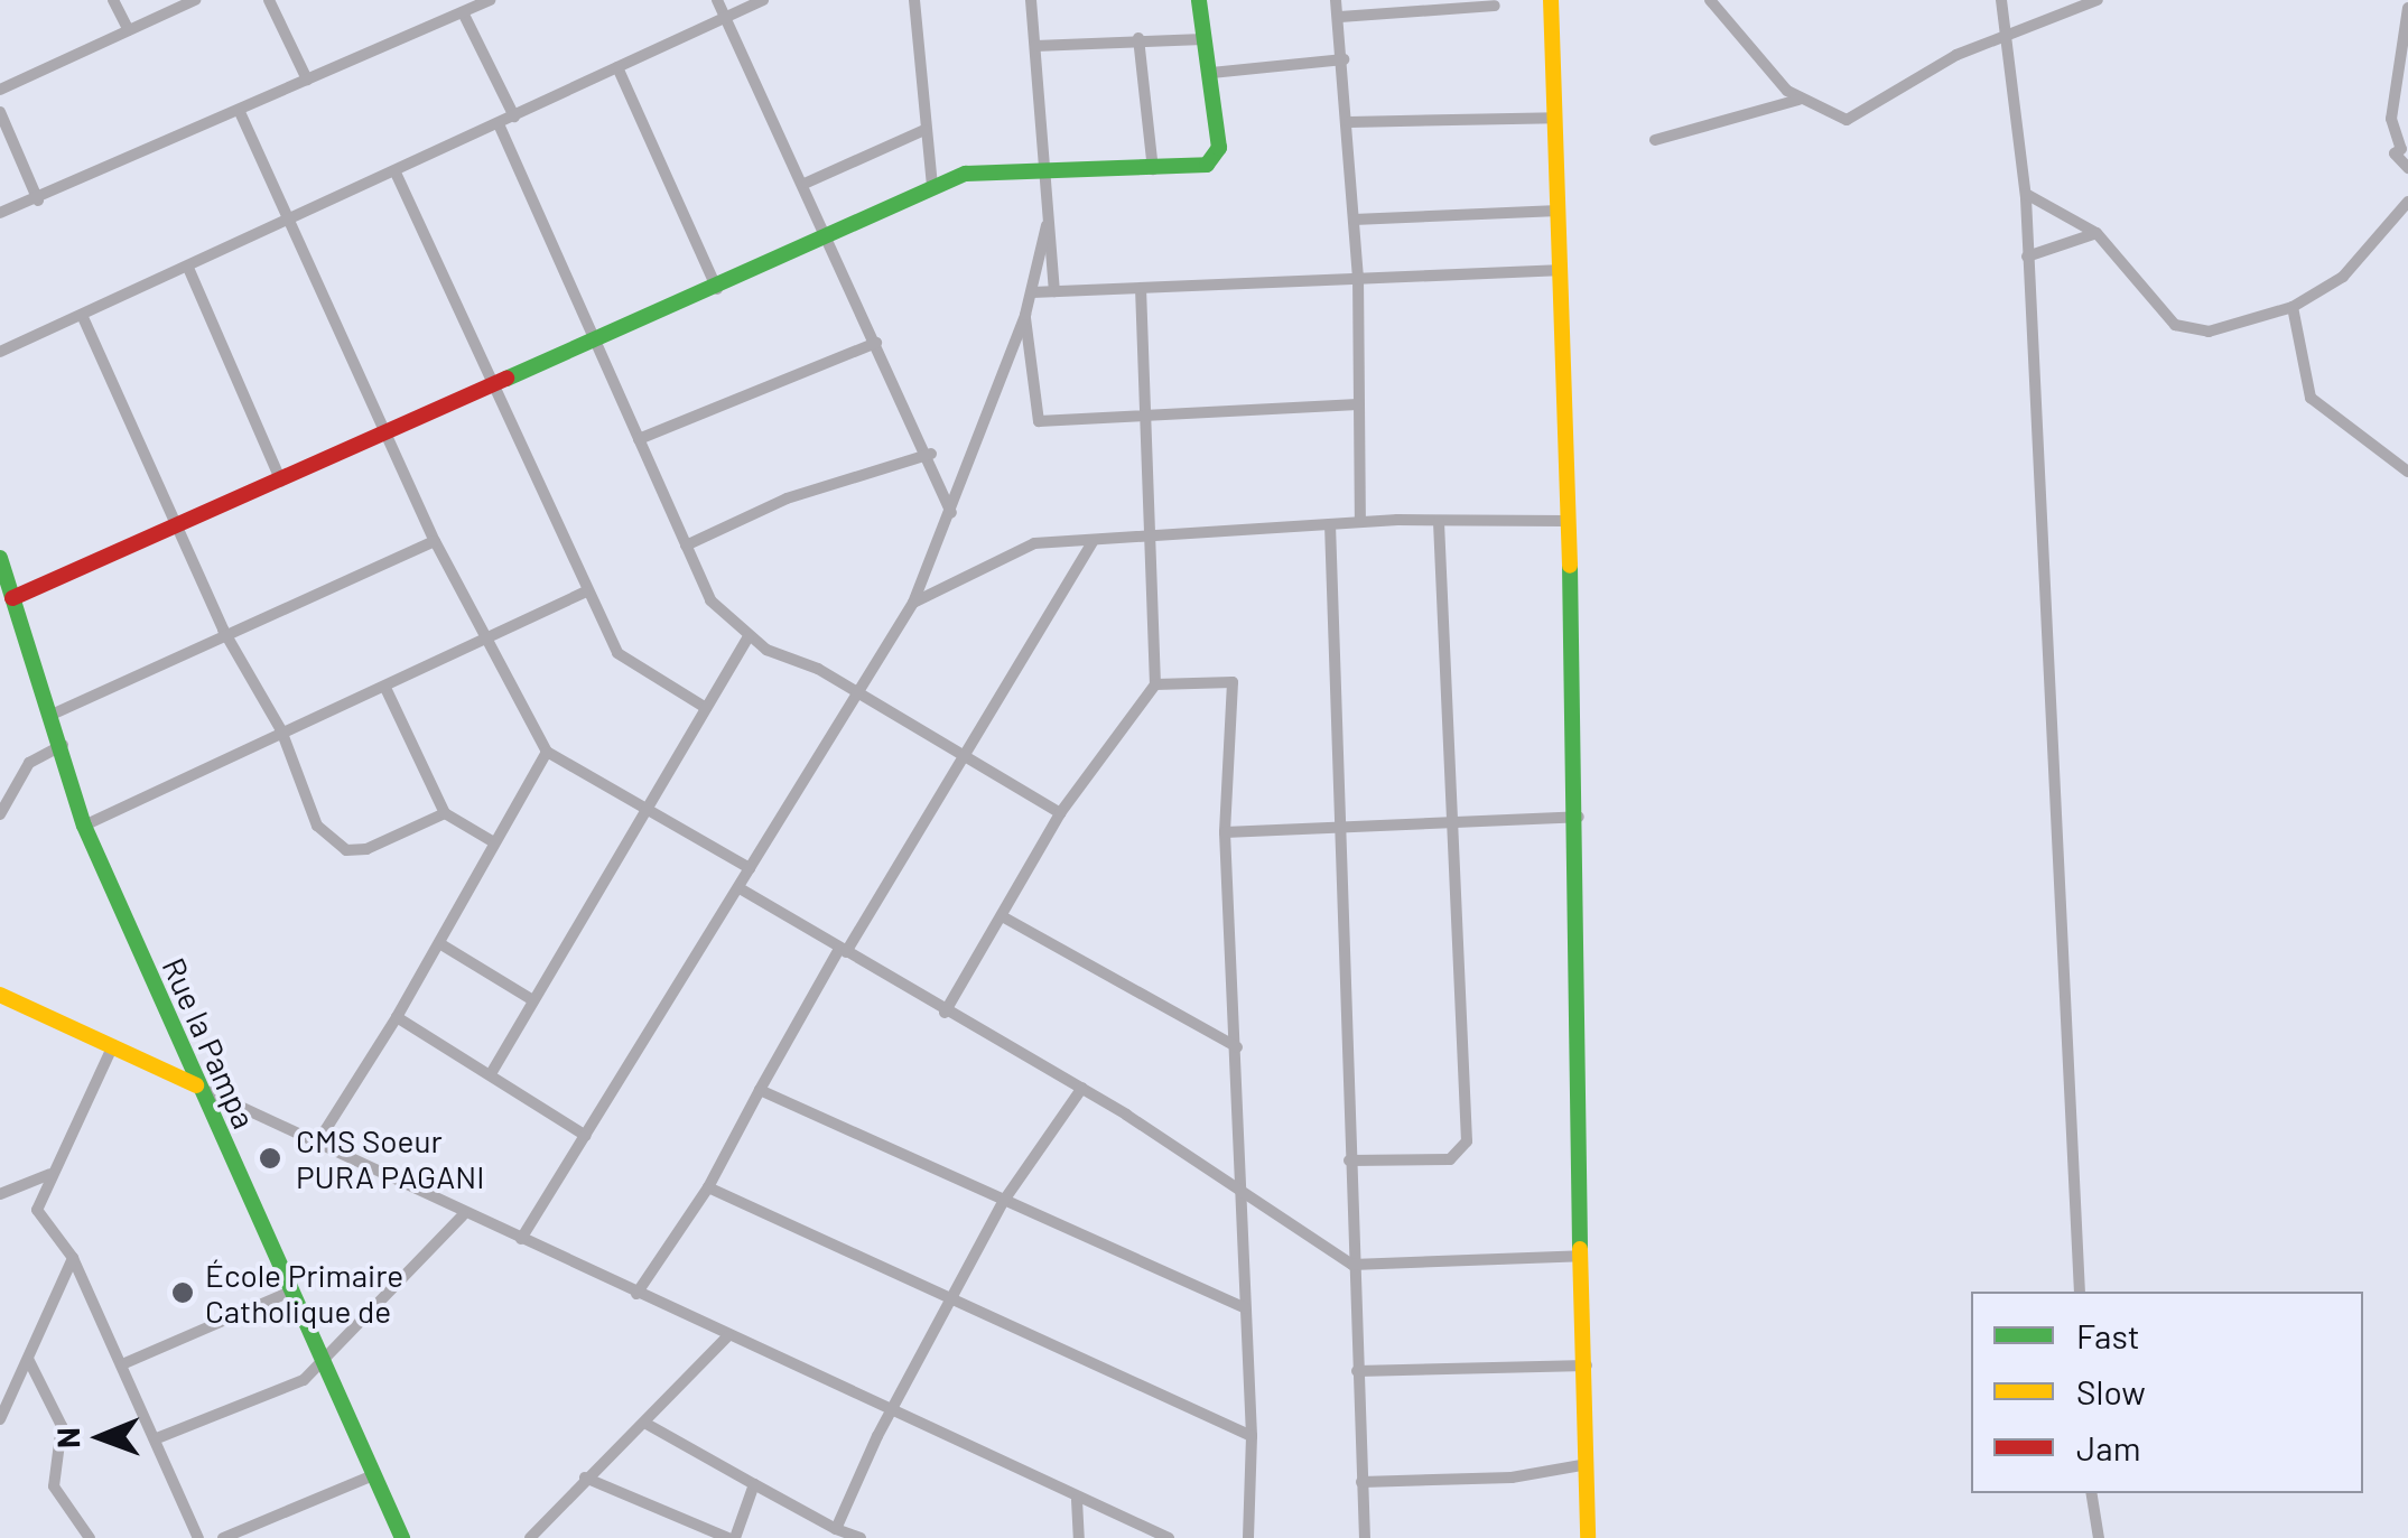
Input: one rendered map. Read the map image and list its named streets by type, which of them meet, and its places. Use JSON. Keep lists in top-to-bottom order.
{
  "streets": {
    "street": ["Rue la Pampa"]
  },
  "places": ["CMS Soeur PURA PAGANI", "École Primaire Catholique de"],
  "legend": ["Fast", "Slow", "Jam"],
  "north": "left"
}
